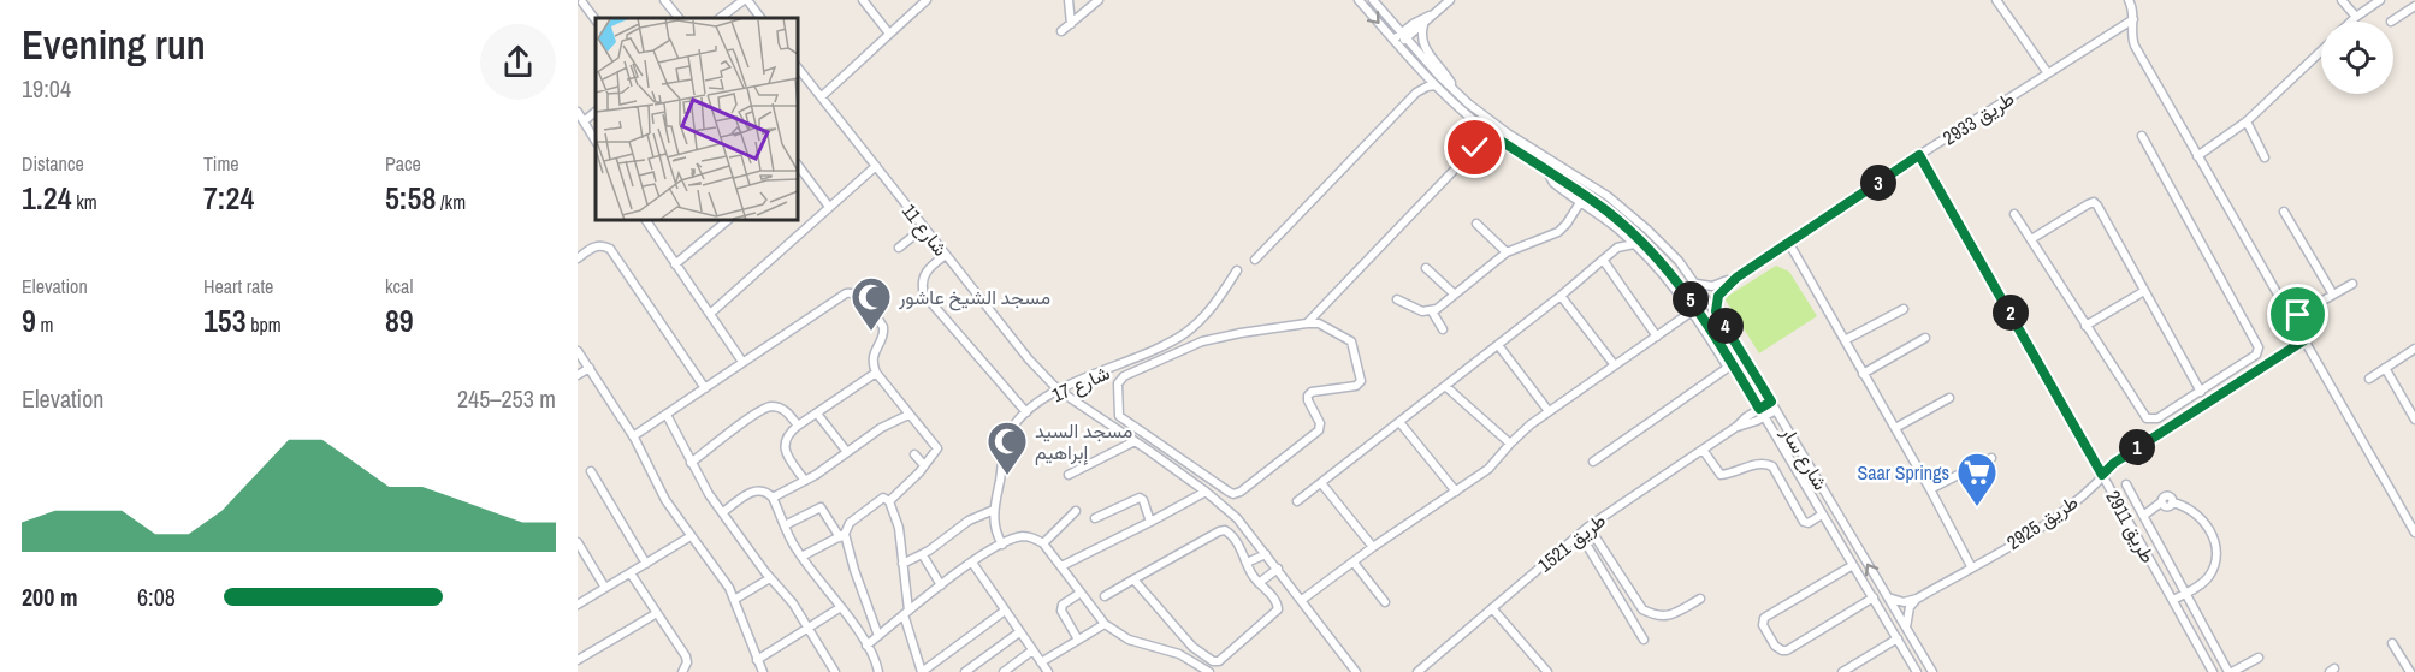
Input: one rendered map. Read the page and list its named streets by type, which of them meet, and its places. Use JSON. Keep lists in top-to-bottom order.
{
  "streets": {
    "street": [
      "طريق 2933",
      "شارع 11",
      "شارع 17",
      "شارع سار",
      "طريق 2925",
      "طريق 2911",
      "طريق 1521"
    ]
  },
  "crossings": [
    ["طريق 2933", "شارع سار"],
    ["طريق 2933", "طريق 2911"],
    ["شارع 11", "شارع 17"],
    ["شارع سار", "طريق 1521"],
    ["طريق 2925", "طريق 2911"]
  ],
  "places": {
    "mosque": ["مسجد الشيخ عاشور", "مسجد السيد إبراهيم"],
    "supermarket": ["Saar Springs"]
  },
  "page": {
    "heading": ["Evening run", "19:04"],
    "stats": [
      ["Distance", "1.24 km"],
      ["Time", "7:24"],
      ["Pace", "5:58 /km"],
      ["Elevation", "9 m"],
      ["Heart rate", "153 bpm"],
      ["kcal", "89"]
    ],
    "pins": [
      "3",
      "5",
      "2",
      "4",
      "1"
    ],
    "chart": ["Elevation", "245–253 m"],
    "list": [
      {
        "name": "200 m",
        "note": "6:08"
      }
    ]
  }
}
